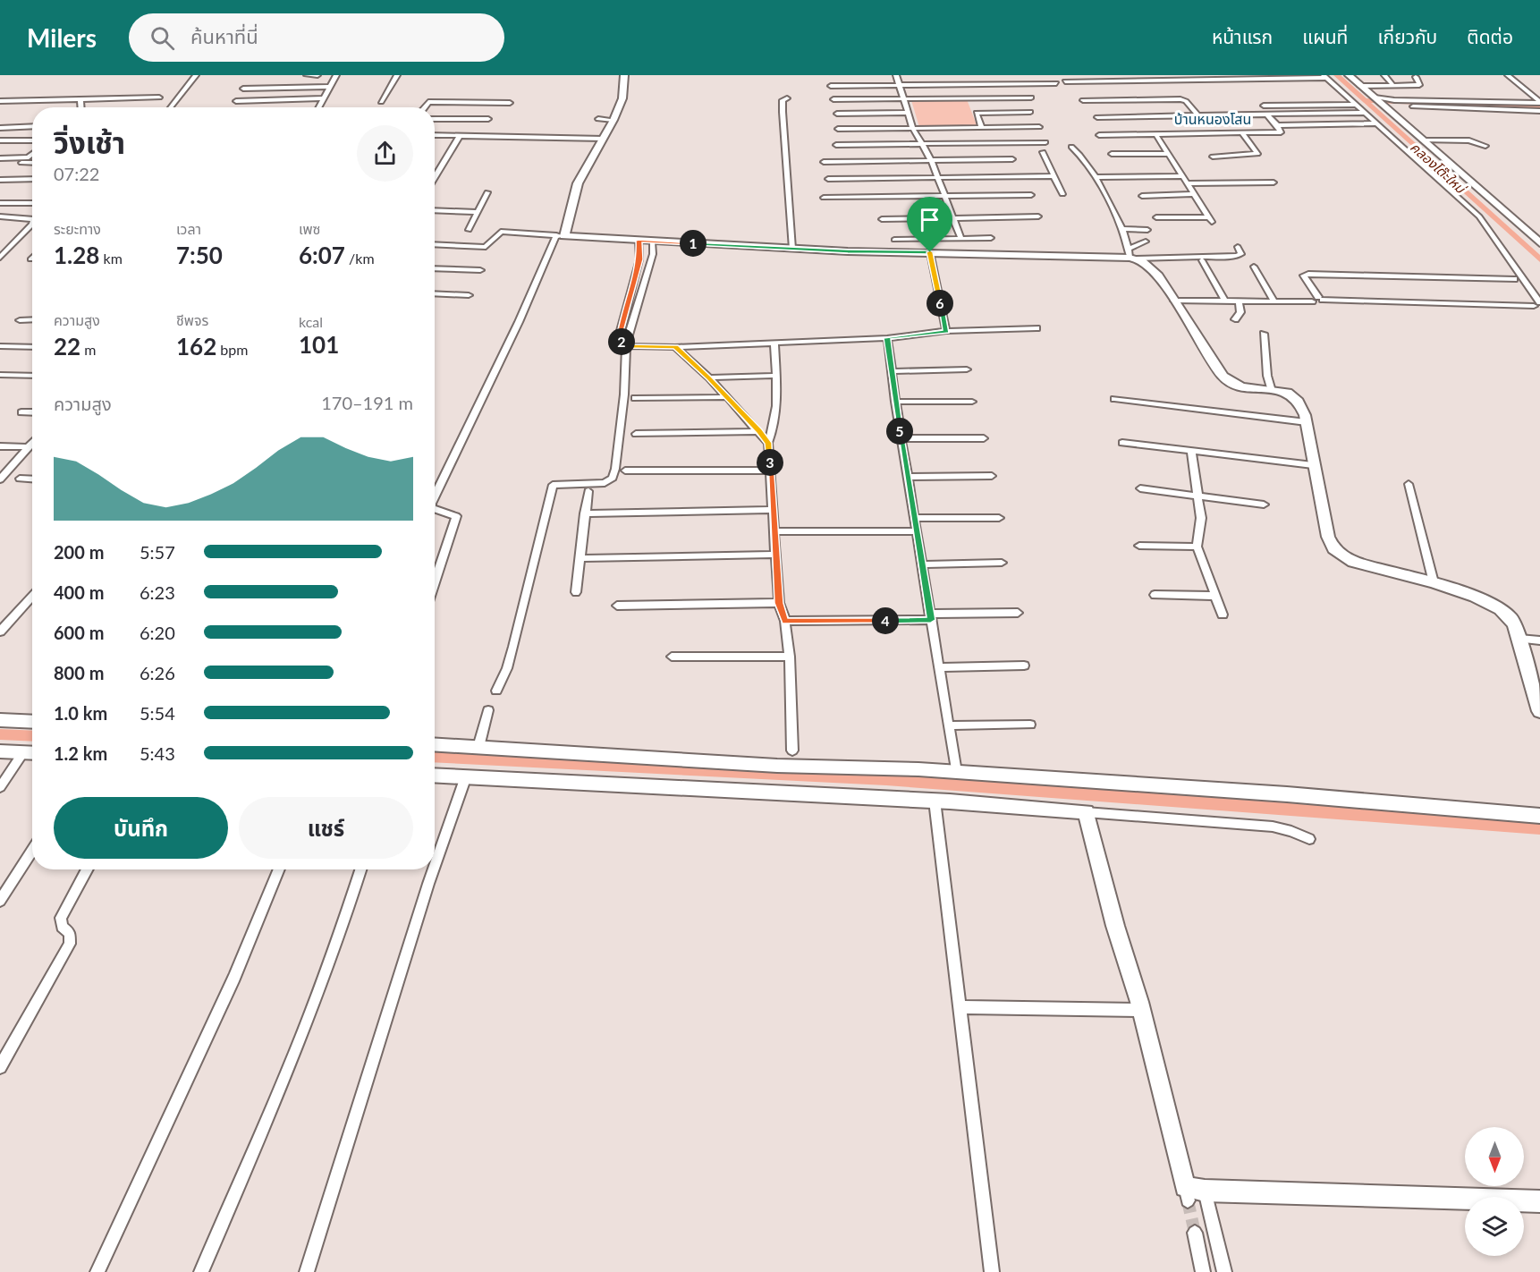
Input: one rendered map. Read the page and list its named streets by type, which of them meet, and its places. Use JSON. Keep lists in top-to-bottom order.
{
  "districts": ["บ้านหนองโสน"],
  "water": ["คลองโต๊ะใหม่"],
  "north": "bottom",
  "page": {
    "header": "Milers",
    "search": "ค้นหาที่นี่",
    "nav": [
      "หน้าแรก",
      "แผนที่",
      "เกี่ยวกับ",
      "ติดต่อ"
    ],
    "heading": ["วิ่งเช้า", "07:22"],
    "stats": [
      ["ระยะทาง", "1.28 km"],
      ["เวลา", "7:50"],
      ["เพซ", "6:07 /km"],
      ["ความสูง", "22 m"],
      ["ชีพจร", "162 bpm"],
      ["kcal", "101"]
    ],
    "pins": [
      "1",
      "6",
      "2",
      "5",
      "3",
      "4"
    ],
    "chart": ["ความสูง", "170–191 m"],
    "list": [
      {
        "name": "200 m",
        "note": "5:57"
      },
      {
        "name": "400 m",
        "note": "6:23"
      },
      {
        "name": "600 m",
        "note": "6:20"
      },
      {
        "name": "800 m",
        "note": "6:26"
      },
      {
        "name": "1.0 km",
        "note": "5:54"
      },
      {
        "name": "1.2 km",
        "note": "5:43"
      }
    ],
    "buttons": ["บันทึก", "แชร์"]
  }
}
